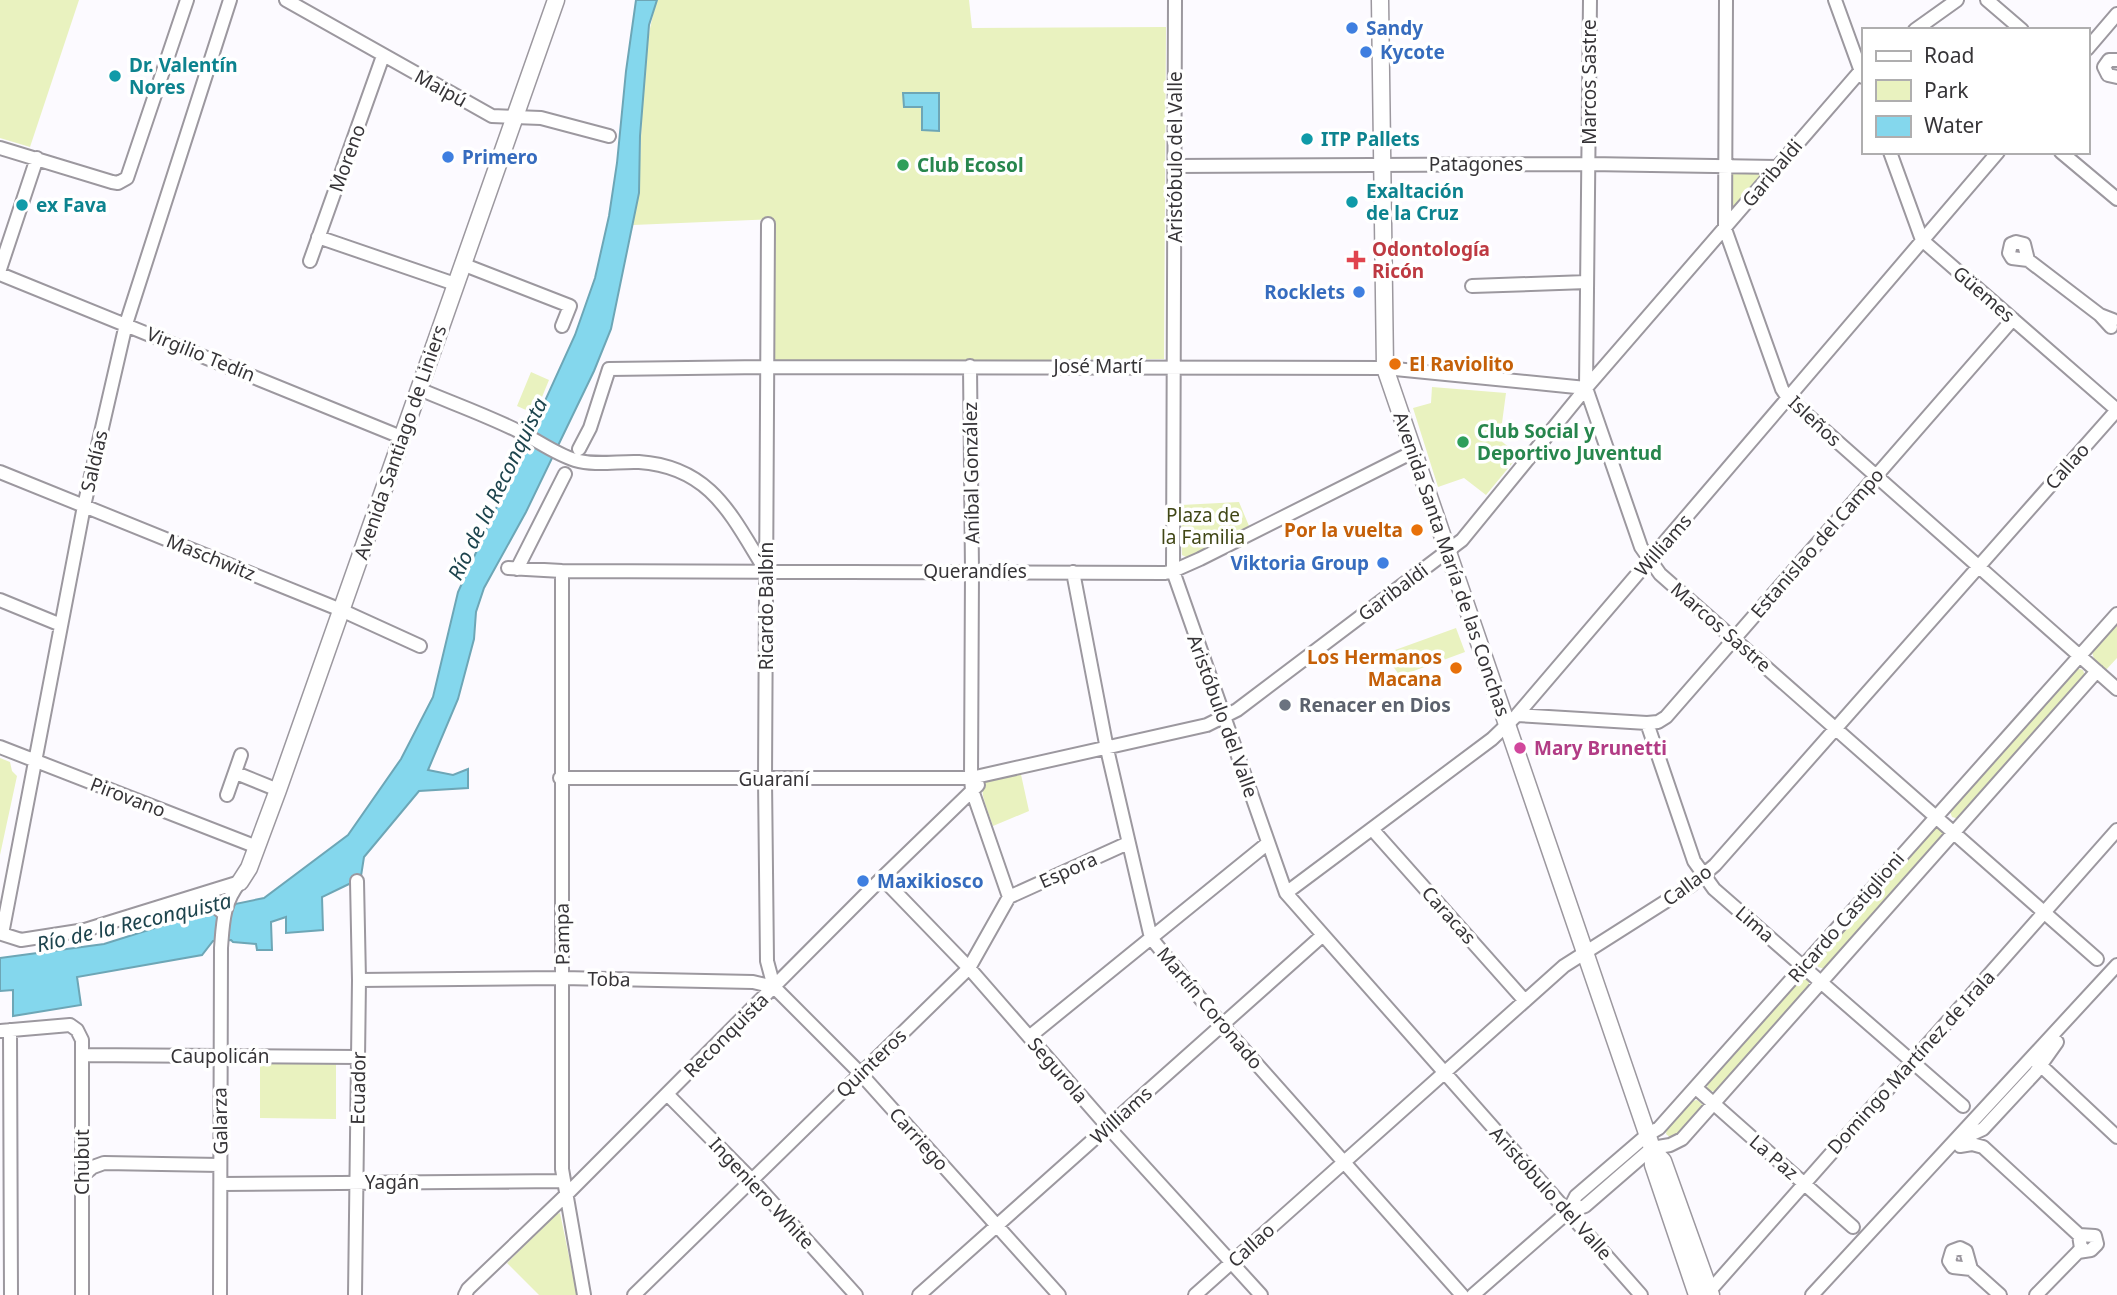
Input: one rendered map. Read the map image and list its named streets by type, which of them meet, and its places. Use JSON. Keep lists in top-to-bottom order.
{
  "streets": {
    "main road": ["Avenida Santiago de Liniers", "Avenida Santa María de las Conchas"],
    "street": [
      "Marcos Sastre",
      "Maipú",
      "Aristóbulo del Valle",
      "Moreno",
      "Patagones",
      "Garibaldi",
      "Güemes",
      "Virgilio Tedín",
      "José Martí",
      "Isleños",
      "Saldías",
      "Callao",
      "Aníbal González",
      "Estanislao del Campo",
      "Williams",
      "Maschwitz",
      "Querandíes",
      "Ricardo Balbín",
      "Guaraní",
      "Pirovano",
      "Espora",
      "Caracas",
      "Ricardo Castiglioni",
      "Lima",
      "Pampa",
      "Toba",
      "Martín Coronado",
      "Reconquista",
      "Caupolicán",
      "Domingo Martínez de Irala",
      "Quinteros",
      "Segurola",
      "Ecuador",
      "Galarza",
      "Carriego",
      "La Paz",
      "Chubut",
      "Yagán",
      "Ingeniero White"
    ]
  },
  "crossings": [
    ["Marcos Sastre", "Patagones"],
    ["Marcos Sastre", "Garibaldi"],
    ["Marcos Sastre", "José Martí"],
    ["Marcos Sastre", "Callao"],
    ["Marcos Sastre", "Estanislao del Campo"],
    ["Marcos Sastre", "Williams"],
    ["Marcos Sastre", "Ricardo Castiglioni"],
    ["Marcos Sastre", "Domingo Martínez de Irala"],
    ["Maipú", "Moreno"],
    ["Maipú", "Avenida Santiago de Liniers"],
    ["Aristóbulo del Valle", "Patagones"],
    ["Aristóbulo del Valle", "Garibaldi"],
    ["Aristóbulo del Valle", "José Martí"],
    ["Aristóbulo del Valle", "Callao"],
    ["Aristóbulo del Valle", "Williams"],
    ["Aristóbulo del Valle", "Querandíes"],
    ["Aristóbulo del Valle", "Ricardo Castiglioni"],
    ["Patagones", "Garibaldi"],
    ["Patagones", "Isleños"],
    ["Patagones", "Avenida Santa María de las Conchas"],
    ["Garibaldi", "José Martí"],
    ["Garibaldi", "Isleños"],
    ["Garibaldi", "Avenida Santa María de las Conchas"],
    ["Garibaldi", "Guaraní"],
    ["Garibaldi", "Martín Coronado"],
    ["Güemes", "Callao"],
    ["Güemes", "Estanislao del Campo"],
    ["Güemes", "Williams"],
    ["Virgilio Tedín", "Avenida Santiago de Liniers"],
    ["Virgilio Tedín", "Saldías"],
    ["José Martí", "Aníbal González"],
    ["José Martí", "Avenida Santa María de las Conchas"],
    ["José Martí", "Ricardo Balbín"],
    ["Isleños", "Callao"],
    ["Isleños", "Estanislao del Campo"],
    ["Isleños", "Williams"],
    ["Isleños", "Ricardo Castiglioni"],
    ["Avenida Santiago de Liniers", "Maschwitz"],
    ["Avenida Santiago de Liniers", "Pirovano"],
    ["Avenida Santiago de Liniers", "Galarza"],
    ["Saldías", "Maschwitz"],
    ["Saldías", "Pirovano"],
    ["Callao", "Avenida Santa María de las Conchas"],
    ["Callao", "Caracas"],
    ["Callao", "Lima"],
    ["Callao", "Martín Coronado"],
    ["Callao", "Segurola"],
    ["Aníbal González", "Querandíes"],
    ["Aníbal González", "Guaraní"],
    ["Aníbal González", "Reconquista"],
    ["Estanislao del Campo", "Lima"],
    ["Williams", "Avenida Santa María de las Conchas"],
    ["Williams", "Caracas"],
    ["Williams", "Martín Coronado"],
    ["Williams", "Segurola"],
    ["Williams", "Carriego"],
    ["Avenida Santa María de las Conchas", "Querandíes"],
    ["Avenida Santa María de las Conchas", "Ricardo Castiglioni"],
    ["Avenida Santa María de las Conchas", "Domingo Martínez de Irala"],
    ["Querandíes", "Ricardo Balbín"],
    ["Querandíes", "Pampa"],
    ["Querandíes", "Martín Coronado"],
    ["Ricardo Balbín", "Guaraní"],
    ["Ricardo Balbín", "Toba"],
    ["Ricardo Balbín", "Reconquista"],
    ["Ricardo Balbín", "Carriego"],
    ["Guaraní", "Pampa"],
    ["Guaraní", "Reconquista"],
    ["Espora", "Martín Coronado"],
    ["Espora", "Quinteros"],
    ["Ricardo Castiglioni", "Lima"],
    ["Ricardo Castiglioni", "La Paz"],
    ["Lima", "Domingo Martínez de Irala"],
    ["Pampa", "Toba"],
    ["Pampa", "Reconquista"],
    ["Pampa", "Yagán"],
    ["Toba", "Reconquista"],
    ["Toba", "Ecuador"],
    ["Toba", "Carriego"],
    ["Reconquista", "Segurola"],
    ["Reconquista", "Carriego"],
    ["Reconquista", "Ingeniero White"],
    ["Caupolicán", "Ecuador"],
    ["Caupolicán", "Galarza"],
    ["Caupolicán", "Chubut"],
    ["Domingo Martínez de Irala", "La Paz"],
    ["Quinteros", "Segurola"],
    ["Quinteros", "Carriego"],
    ["Quinteros", "Ingeniero White"],
    ["Ecuador", "Yagán"],
    ["Galarza", "Yagán"]
  ],
  "water": ["Río de la Reconquista"],
  "parks": ["Plaza de la Familia"],
  "places": {
    "other": [
      "Sandy",
      "Kycote",
      "Dr. Valentín Nores",
      "ITP Pallets",
      "Primero",
      "Club Ecosol",
      "Exaltación de la Cruz",
      "ex Fava",
      "Rocklets",
      "El Raviolito",
      "Club Social y Deportivo Juventud",
      "Por la vuelta",
      "Viktoria Group",
      "Los Hermanos Macana",
      "Renacer en Dios",
      "Mary Brunetti",
      "Maxikiosco"
    ],
    "health": ["Odontología Ricón"]
  },
  "legend": ["Road", "Park", "Water"]
}
